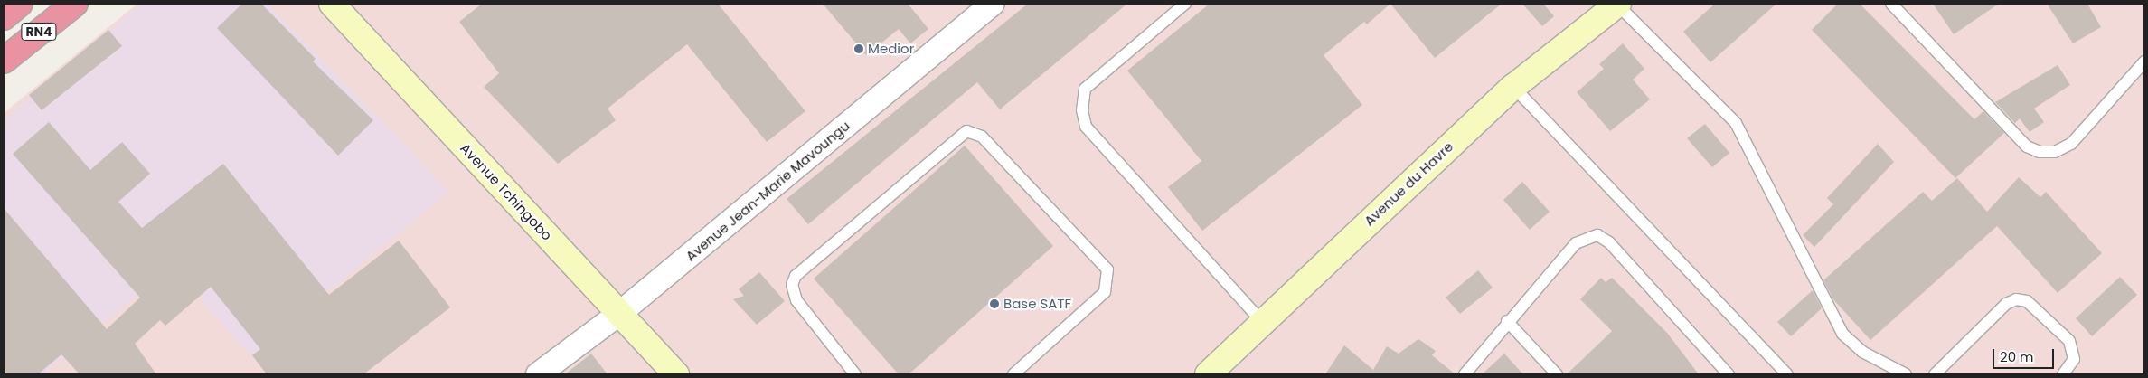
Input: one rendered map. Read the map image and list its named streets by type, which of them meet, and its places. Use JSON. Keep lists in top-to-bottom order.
{
  "streets": {
    "highway": ["RN4"],
    "street": ["Avenue du Havre", "Avenue Jean-Marie Mavoungu", "Avenue Tchingobo"]
  },
  "crossings": [
    ["Avenue Jean-Marie Mavoungu", "Avenue Tchingobo"]
  ],
  "places": ["Medior", "Base SATF"],
  "scale_bar": "20 m"
}
